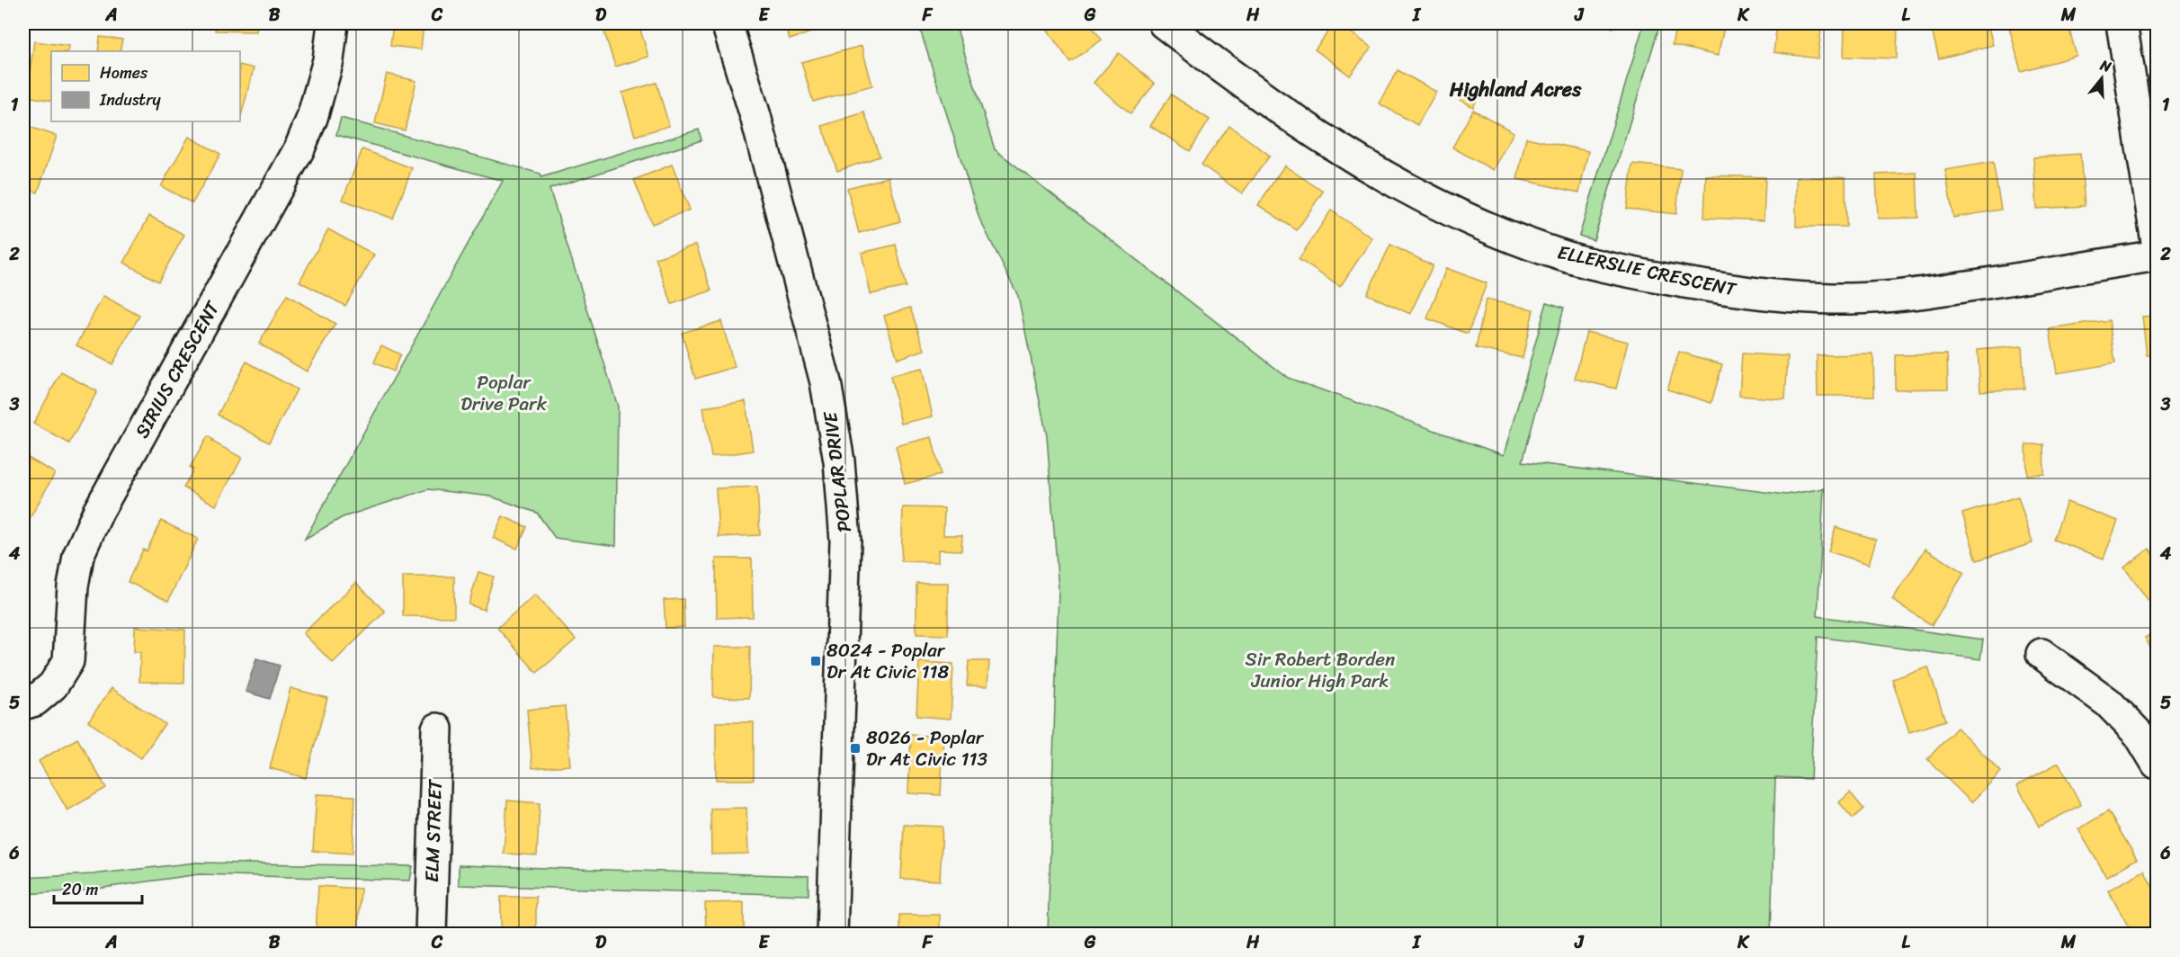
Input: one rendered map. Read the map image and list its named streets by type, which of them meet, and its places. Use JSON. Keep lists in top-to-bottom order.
{
  "streets": {
    "street": [
      "ELLERSLIE CRESCENT",
      "SIRIUS CRESCENT",
      "POPLAR DRIVE",
      "ELM STREET"
    ]
  },
  "districts": ["Highland Acres"],
  "parks": ["Poplar Drive Park", "Sir Robert Borden Junior High Park"],
  "places": {
    "transit": ["8024 - Poplar Dr At Civic 118", "8026 - Poplar Dr At Civic 113"]
  },
  "legend": ["Homes", "Industry"],
  "scale_bar": "20 m",
  "north": "top",
  "grid": {
    "columns": [
      "A",
      "B",
      "C",
      "D",
      "E",
      "F",
      "G",
      "H",
      "I",
      "J",
      "K",
      "L",
      "M"
    ],
    "rows": [
      "1",
      "2",
      "3",
      "4",
      "5",
      "6"
    ]
  }
}
